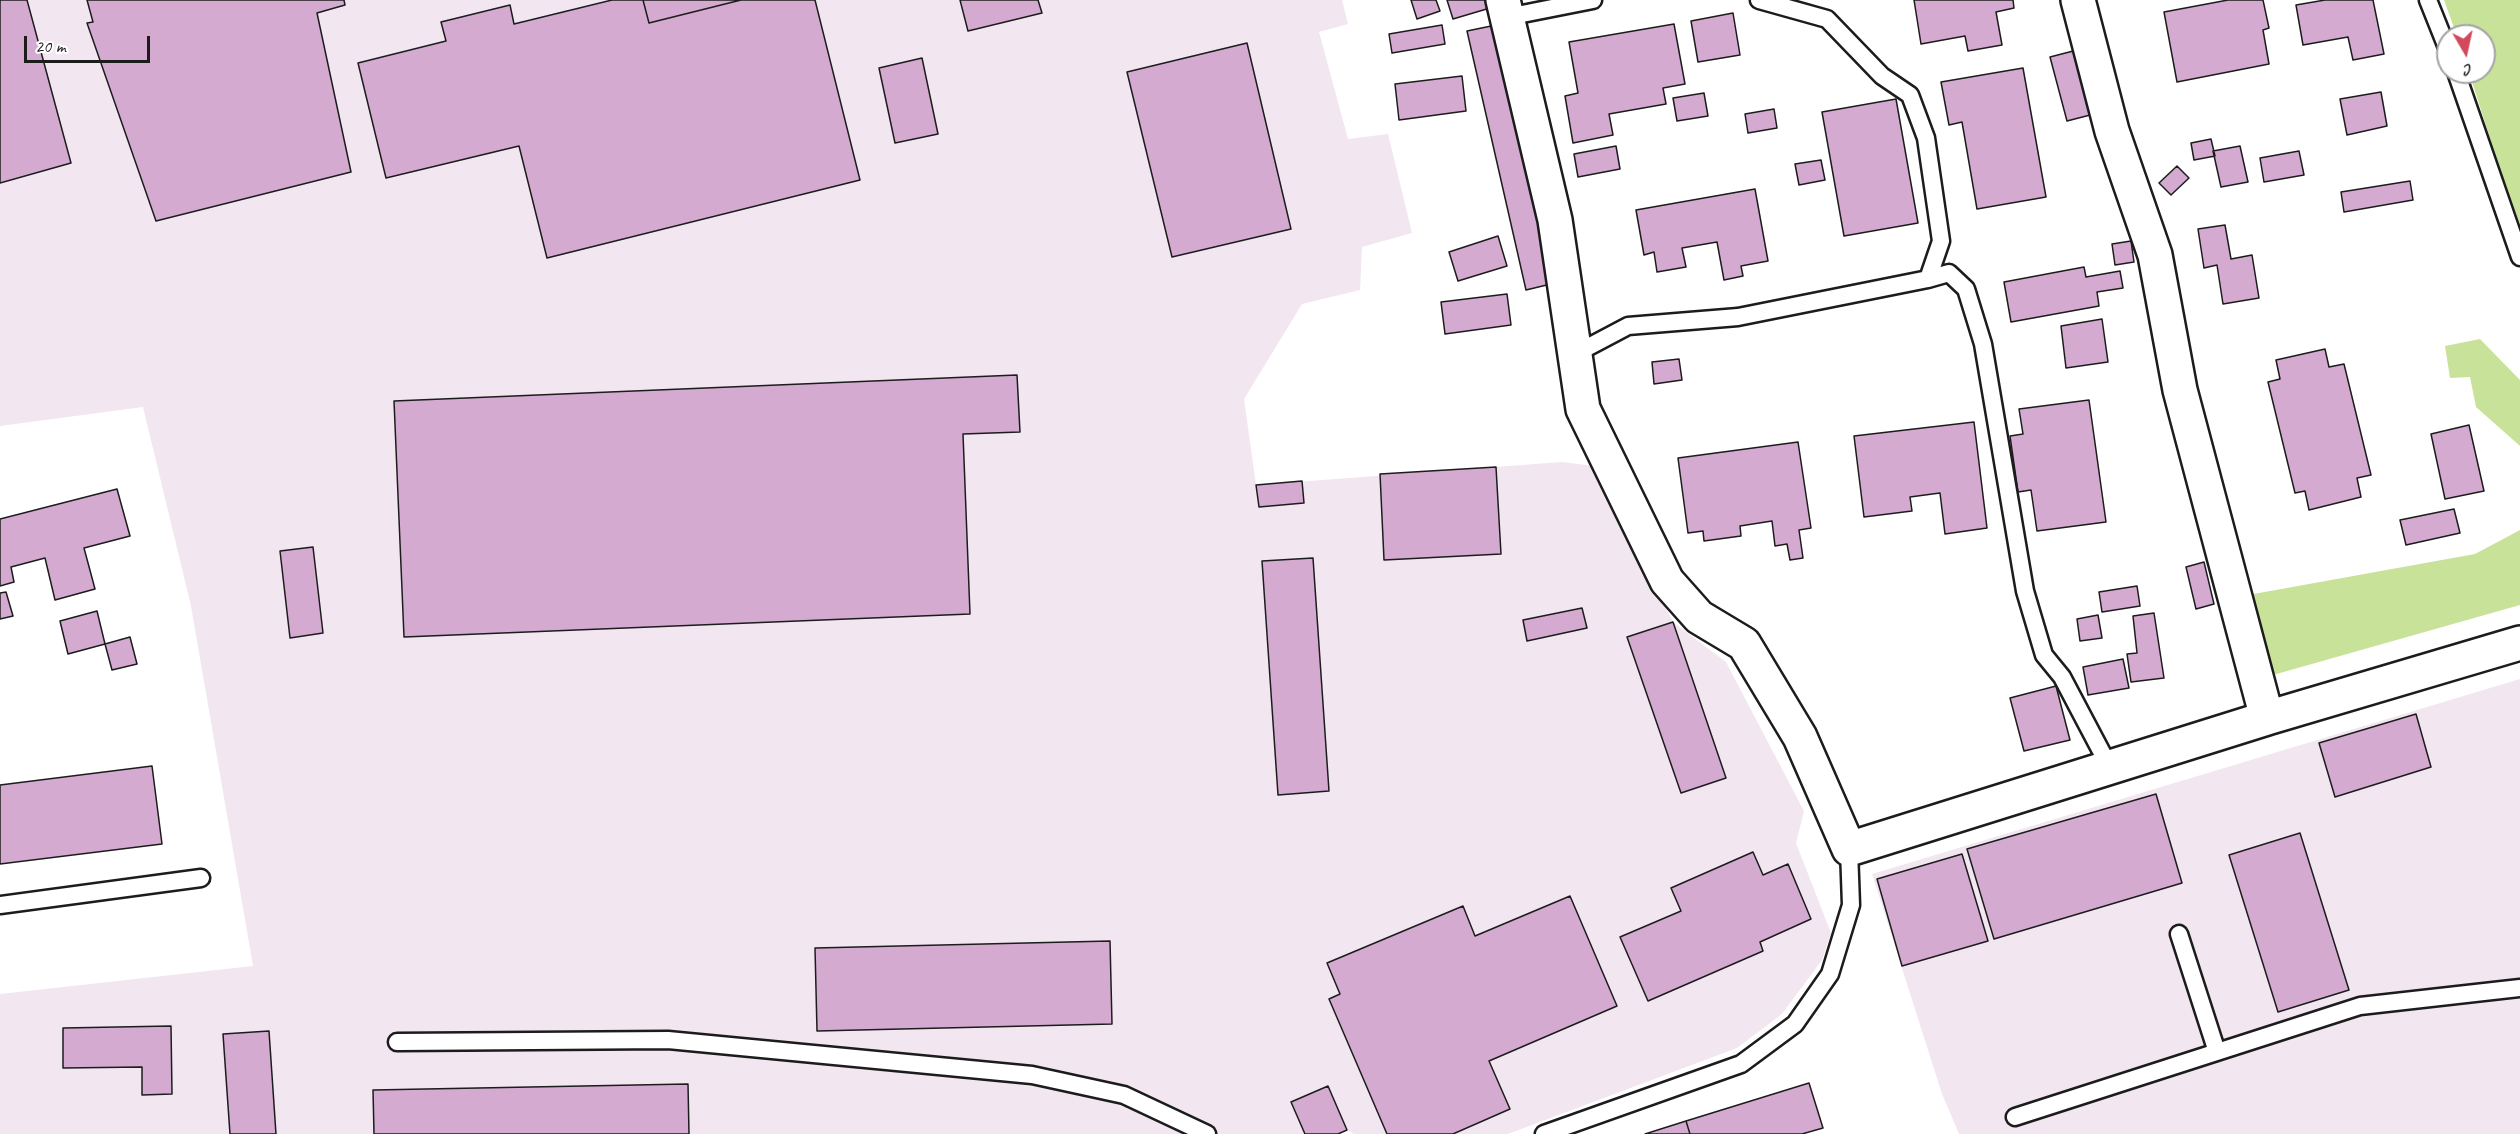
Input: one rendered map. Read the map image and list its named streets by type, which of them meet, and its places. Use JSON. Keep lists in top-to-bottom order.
{
  "scale_bar": "20 m",
  "north": "bottom"
}
